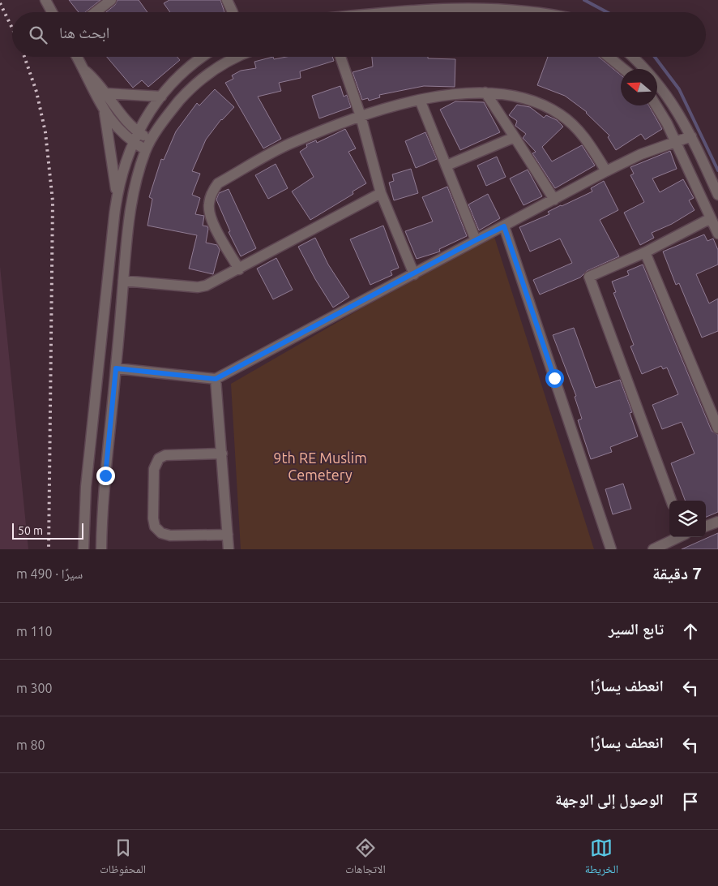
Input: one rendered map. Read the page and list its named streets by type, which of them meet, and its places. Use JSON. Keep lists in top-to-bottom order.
{
  "parks": ["9th RE Muslim Cemetery"],
  "scale_bar": "50 m",
  "north": "left",
  "page": {
    "search": "ابحث هنا",
    "scale": "50 m",
    "heading": ["7 دقيقة", "سيرًا · 490 m"],
    "list": [
      ["تابع السير", "110 m"],
      ["انعطف يسارًا", "300 m"],
      ["انعطف يسارًا", "80 m"],
      "الوصول إلى الوجهة"
    ],
    "nav": ["الخريطة", "الاتجاهات", "المحفوظات"]
  }
}
